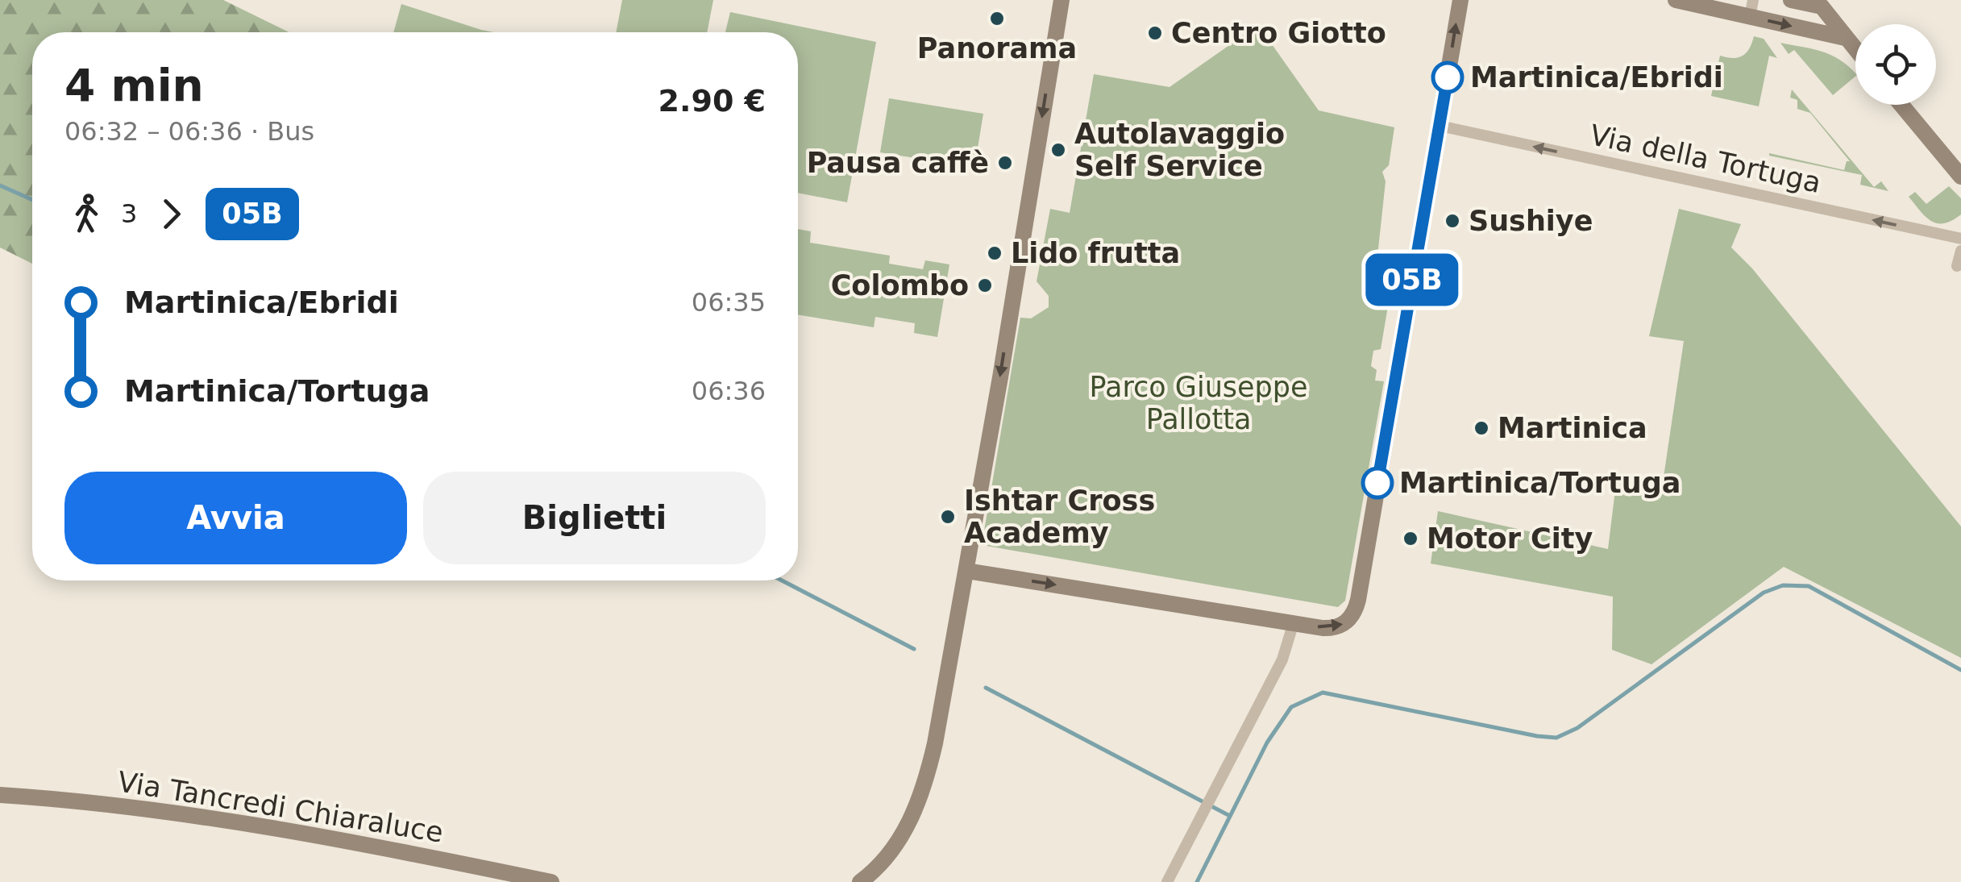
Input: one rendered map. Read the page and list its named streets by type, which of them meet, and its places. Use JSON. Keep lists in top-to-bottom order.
{
  "streets": {
    "street": ["Via della Tortuga", "Via Tancredi Chiaraluce"]
  },
  "one_way": ["Via della Tortuga"],
  "parks": ["Parco Giuseppe Pallotta"],
  "places": [
    "Panorama",
    "Centro Giotto",
    "Martinica/Ebridi",
    "Autolavaggio Self Service",
    "Pausa caffè",
    "Sushiye",
    "Lido frutta",
    "Colombo",
    "Martinica",
    "Martinica/Tortuga",
    "Ishtar Cross Academy",
    "Motor City"
  ],
  "lines": ["bus line 05B"],
  "page": {
    "on_map": "05B",
    "heading": ["4 min", "06:32 – 06:36 · Bus", "2.90 €"],
    "legs": ["3", "05B"],
    "list": [
      {
        "name": "Martinica/Ebridi",
        "value": "06:35"
      },
      {
        "name": "Martinica/Tortuga",
        "value": "06:36"
      }
    ],
    "buttons": ["Avvia", "Biglietti"]
  }
}
